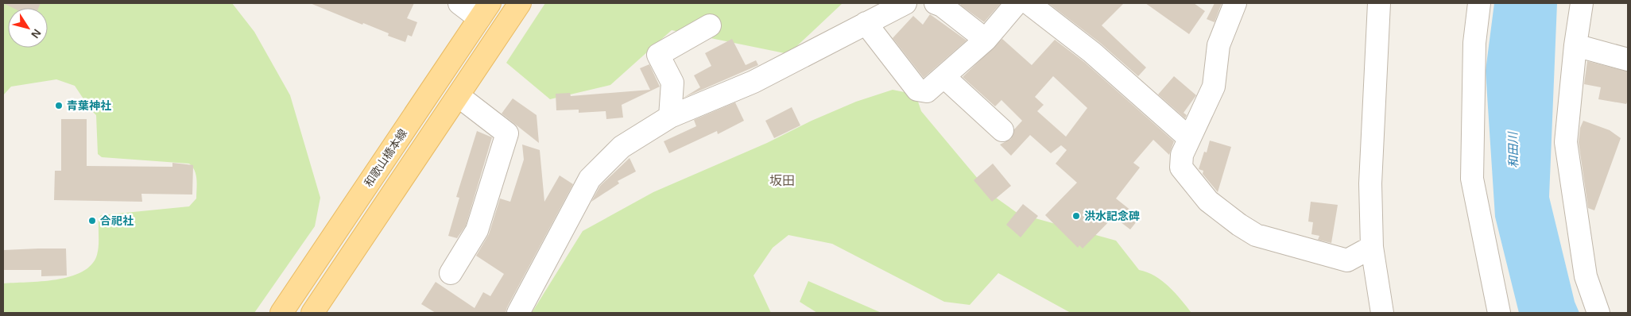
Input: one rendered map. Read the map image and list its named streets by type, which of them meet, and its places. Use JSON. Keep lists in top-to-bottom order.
{
  "streets": {
    "main road": ["和歌山橋本線"]
  },
  "districts": ["坂田"],
  "water": ["和田川"],
  "places": ["青葉神社", "洪水記念碑", "合祀社"],
  "north": "bottom right"
}
